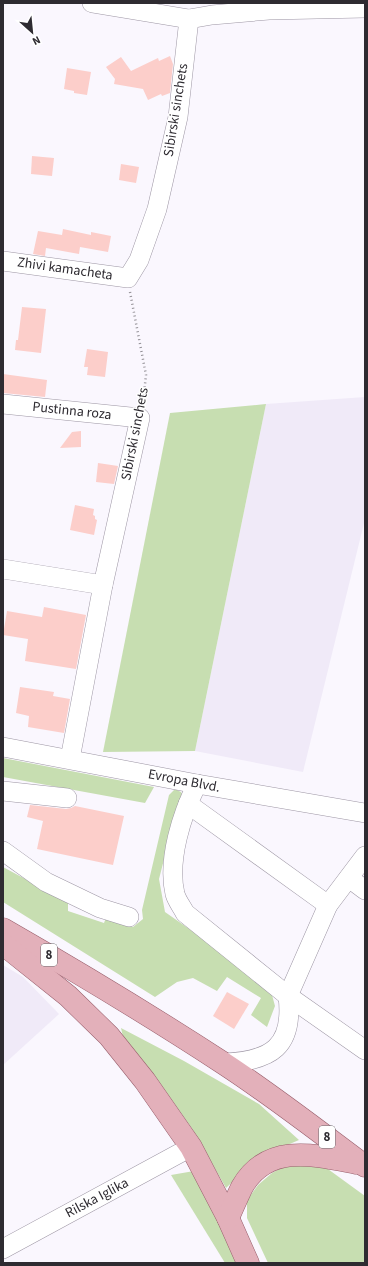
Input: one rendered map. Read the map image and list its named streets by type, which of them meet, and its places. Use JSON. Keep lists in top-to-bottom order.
{
  "streets": {
    "main road": ["8"],
    "street": [
      "Sibirski sinchets",
      "Zhivi kamacheta",
      "Pustinna roza",
      "Evropa Blvd.",
      "Rilska Iglika"
    ]
  },
  "crossings": [
    ["Sibirski sinchets", "Zhivi kamacheta"],
    ["Sibirski sinchets", "Pustinna roza"],
    ["Sibirski sinchets", "Evropa Blvd."]
  ],
  "north": "bottom right"
}
